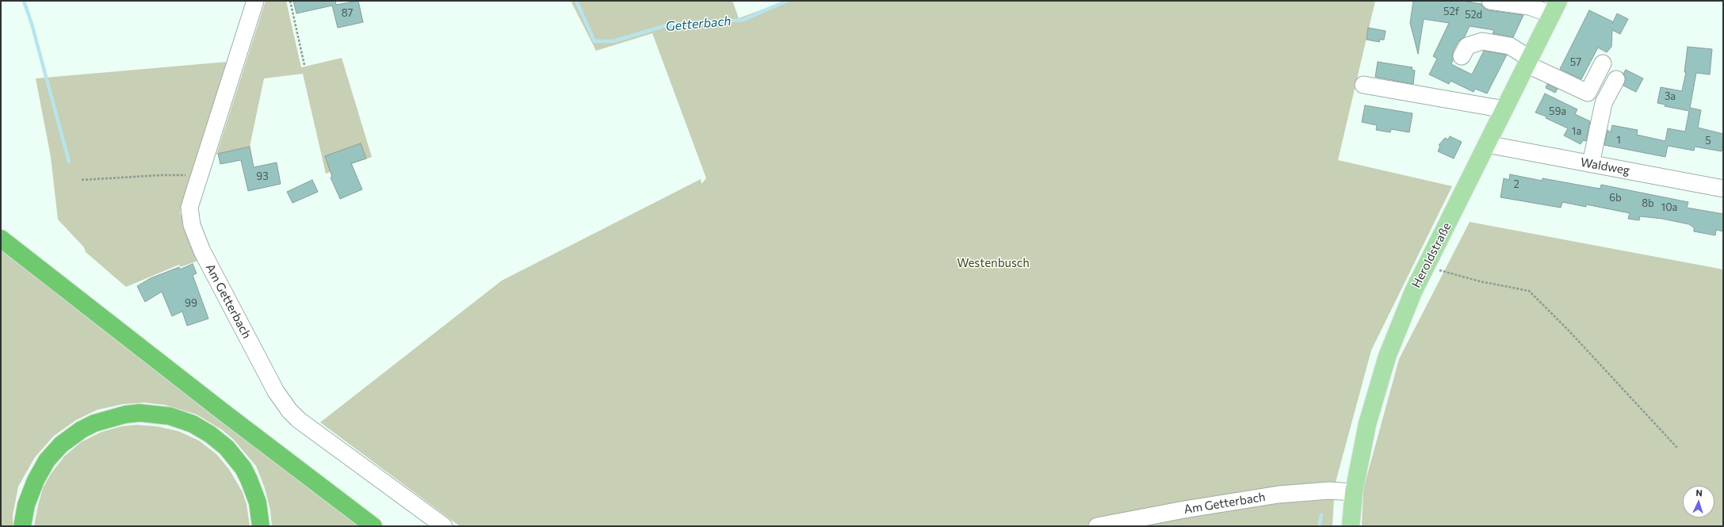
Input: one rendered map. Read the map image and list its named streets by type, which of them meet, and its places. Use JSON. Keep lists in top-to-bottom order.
{
  "streets": {
    "main road": ["Heroldstraße"],
    "street": ["Waldweg", "Am Getterbach"]
  },
  "crossings": [
    ["Waldweg", "Heroldstraße"],
    ["Heroldstraße", "Am Getterbach"]
  ],
  "water": ["Getterbach"],
  "parks": ["Westenbusch"],
  "house_numbers": [
    "52f",
    "87",
    "52d",
    "57",
    "3a",
    "59a",
    "1a",
    "1",
    "5",
    "93",
    "2",
    "6b",
    "8b",
    "10a",
    "99"
  ],
  "north": "top"
}
